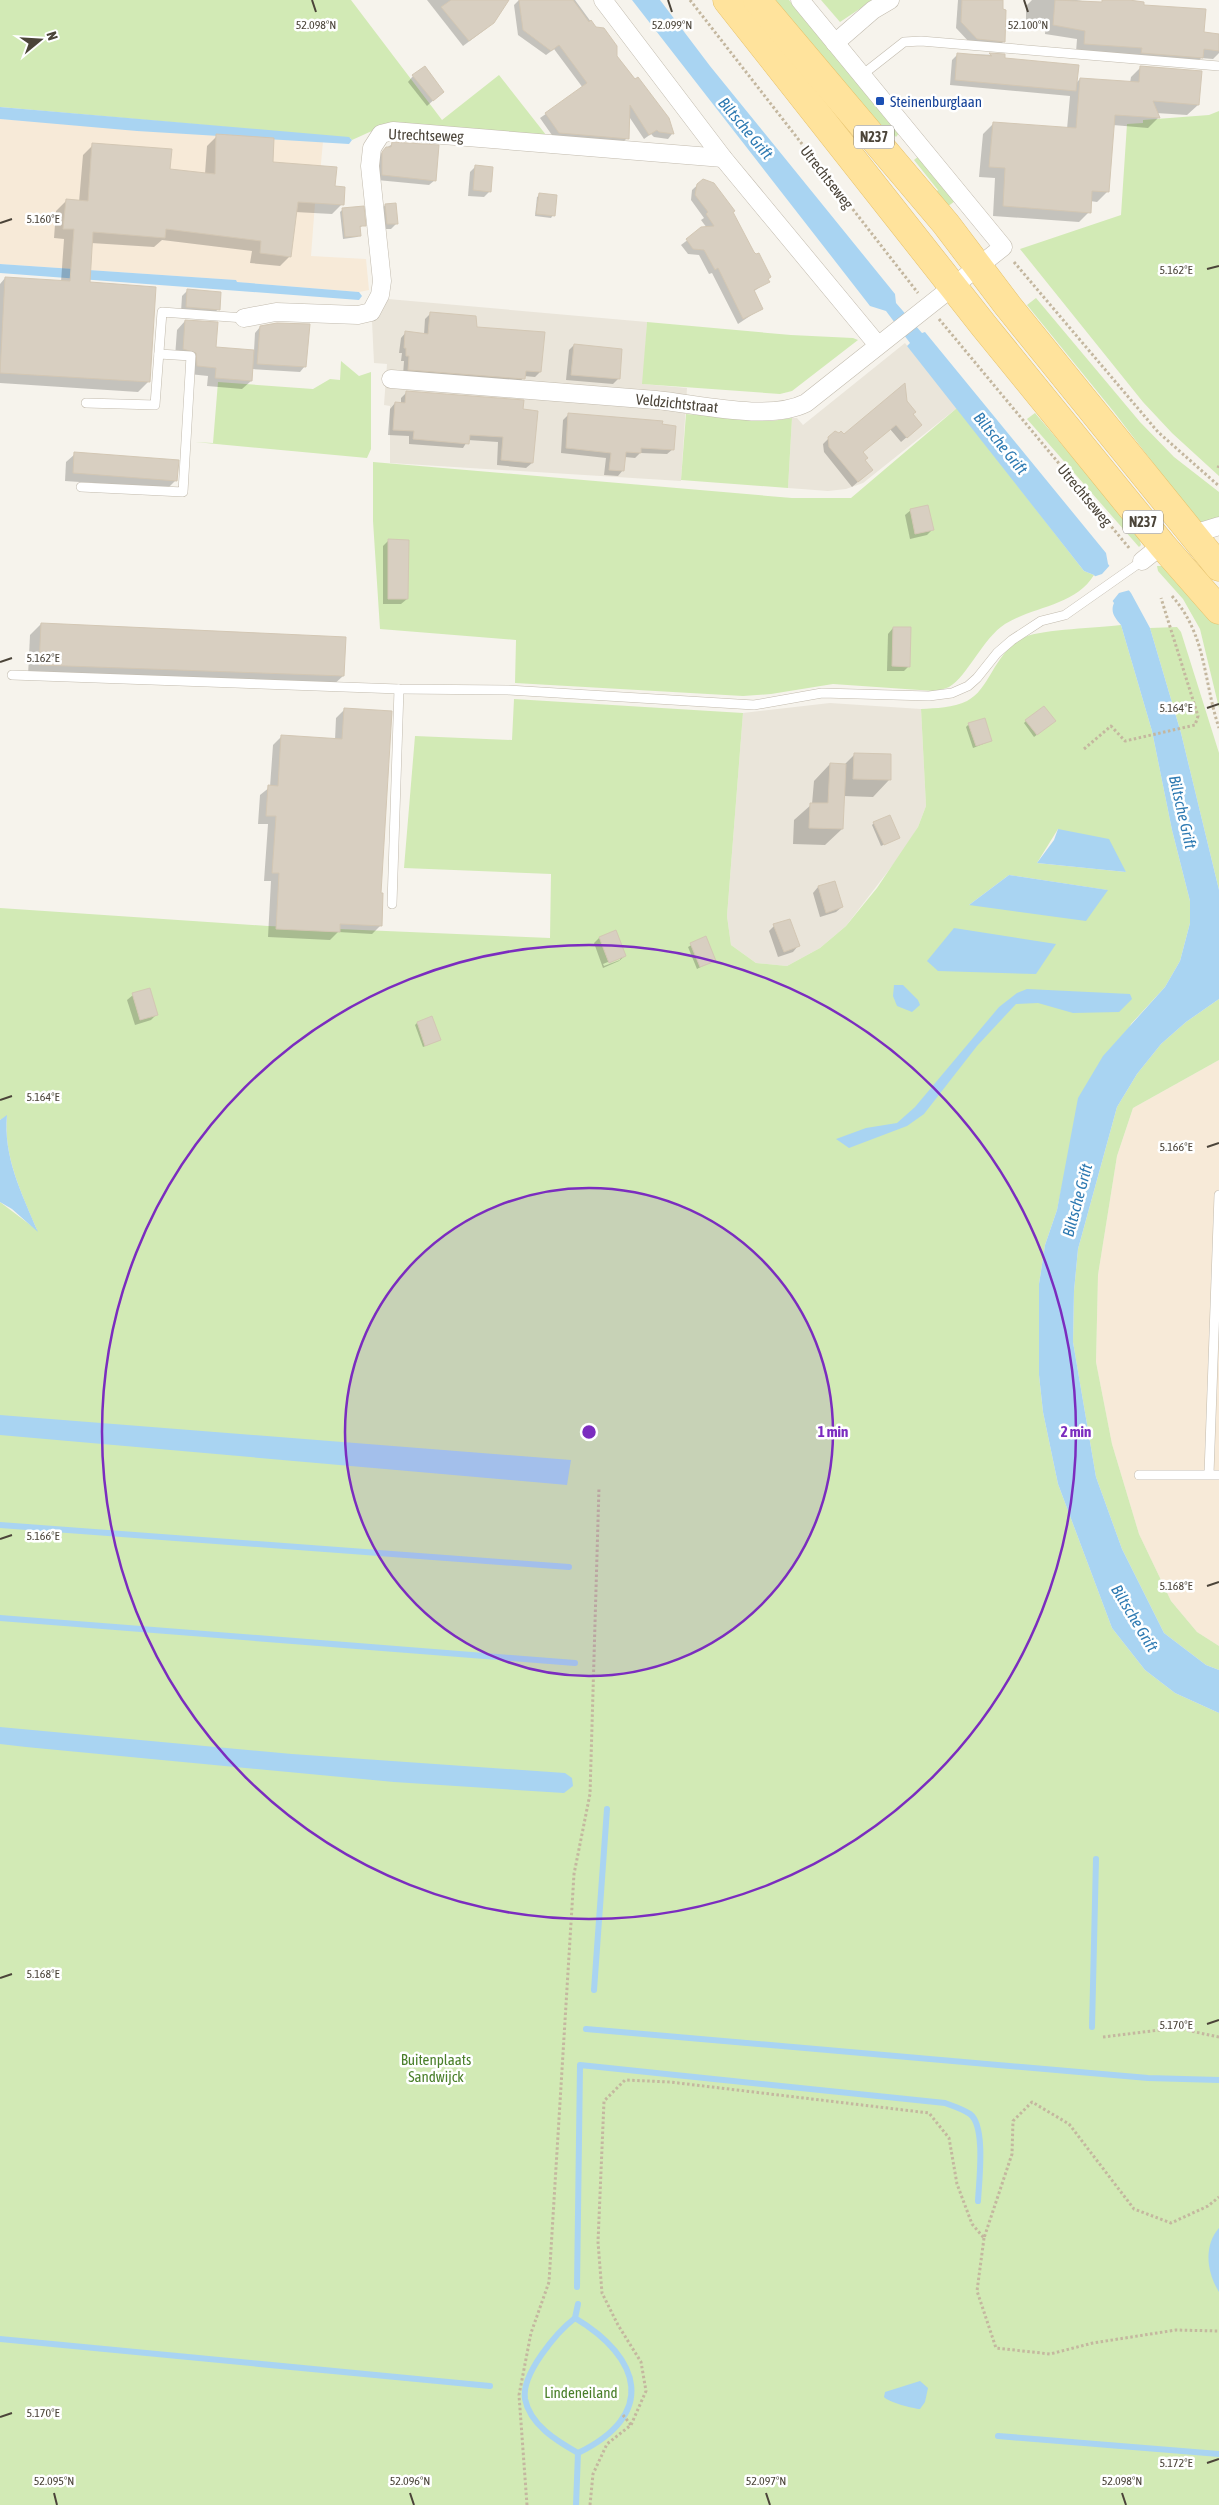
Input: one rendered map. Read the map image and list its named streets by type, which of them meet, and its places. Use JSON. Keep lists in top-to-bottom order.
{
  "streets": {
    "main road": ["Utrechtseweg", "N237"],
    "street": ["Veldzichtstraat"]
  },
  "crossings": [
    ["Utrechtseweg", "Veldzichtstraat"]
  ],
  "water": ["Biltsche Grift"],
  "parks": ["Buitenplaats Sandwijck", "Lindeneiland"],
  "places": {
    "transit": ["Steinenburglaan"]
  },
  "north": "right",
  "coordinates": [
    "52.098°N",
    "52.099°N",
    "52.100°N",
    "5.160°E",
    "5.162°E",
    "5.164°E",
    "5.166°E",
    "5.168°E",
    "5.170°E",
    "5.172°E",
    "52.095°N",
    "52.096°N",
    "52.097°N"
  ],
  "rings": ["1 min", "2 min"]
}
